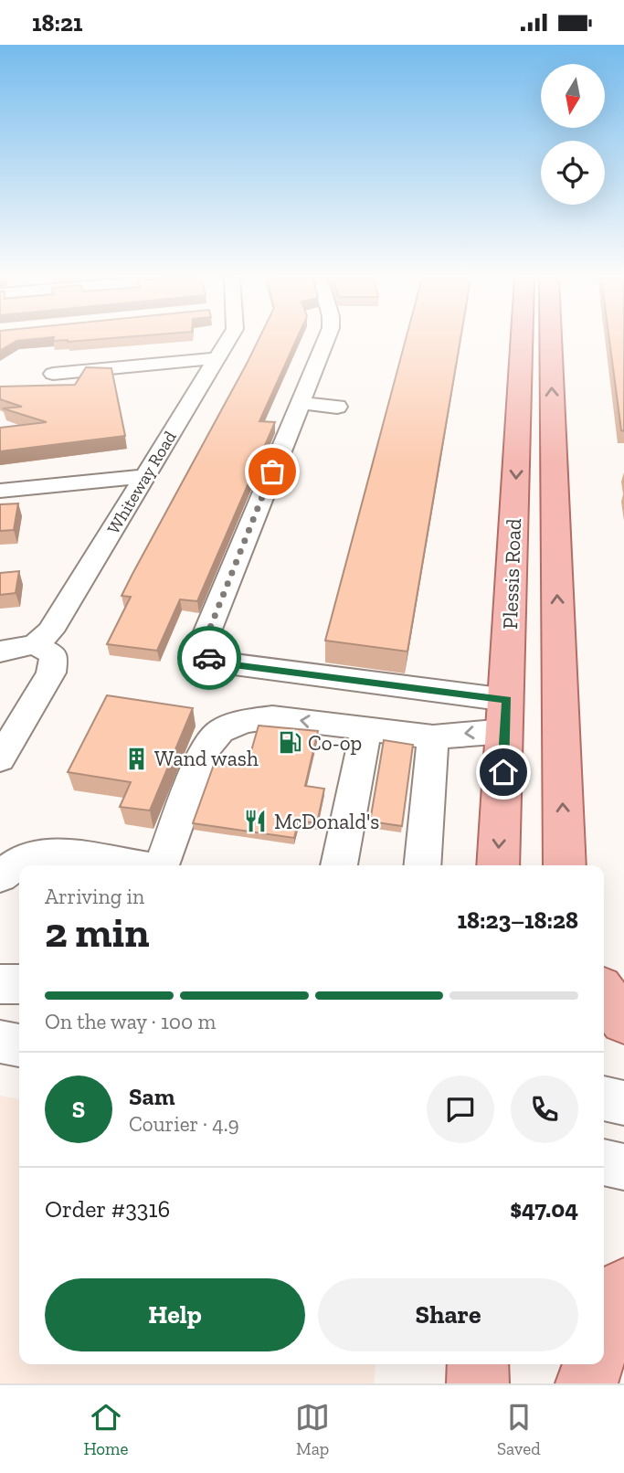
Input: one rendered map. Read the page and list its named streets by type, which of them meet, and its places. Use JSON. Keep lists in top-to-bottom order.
{
  "streets": {
    "main road": ["Plessis Road"],
    "street": ["Whiteway Road"]
  },
  "places": {
    "fuel station": ["Co-op"],
    "building": ["Wand wash"],
    "restaurant": ["McDonald's"]
  },
  "north": "bottom",
  "page": {
    "status": "18:21",
    "heading": ["2 min", "Arriving in", "18:23–18:28"],
    "panel": [
      "Sam",
      "Courier · 4.9",
      "Order #3316",
      "$47.04"
    ],
    "bar": "On the way · 100 m",
    "round": "S",
    "buttons": ["Help", "Share"],
    "tabs": ["Home", "Map", "Saved"]
  }
}
